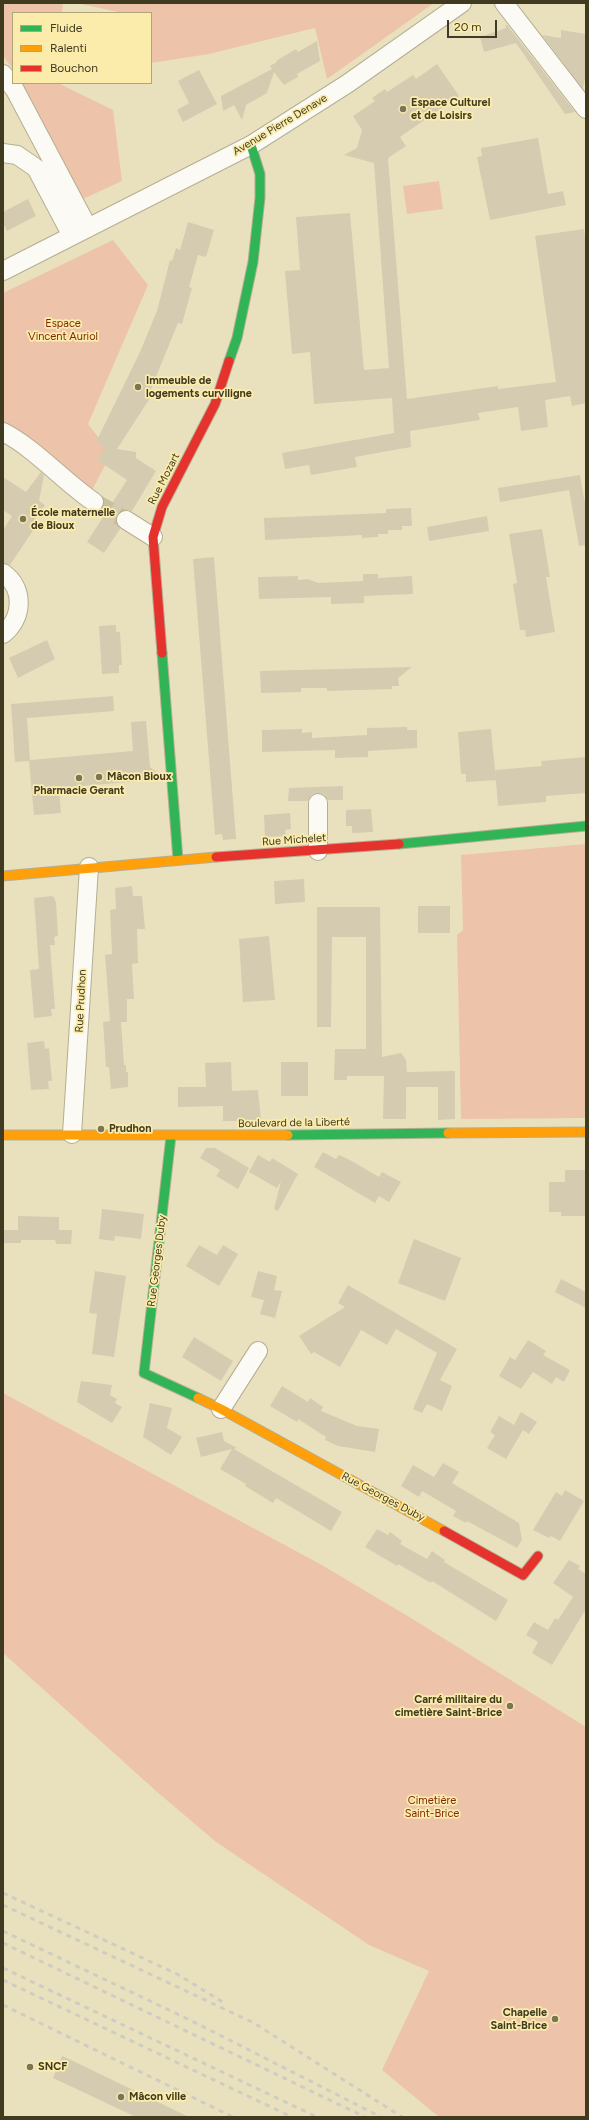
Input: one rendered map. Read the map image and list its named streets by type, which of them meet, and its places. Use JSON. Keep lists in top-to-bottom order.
{
  "streets": {
    "street": [
      "Avenue Pierre Denave",
      "Rue Mozart",
      "Rue Michelet",
      "Rue Prudhon",
      "Boulevard de la Liberté",
      "Rue Georges Duby"
    ]
  },
  "crossings": [
    ["Avenue Pierre Denave", "Rue Mozart"],
    ["Rue Mozart", "Rue Michelet"],
    ["Rue Michelet", "Rue Prudhon"],
    ["Rue Prudhon", "Boulevard de la Liberté"],
    ["Boulevard de la Liberté", "Rue Georges Duby"]
  ],
  "parks": ["Espace Vincent Auriol", "Cimetière Saint-Brice"],
  "places": [
    "Espace Culturel et de Loisirs",
    "Immeuble de logements curviligne",
    "École maternelle de Bioux",
    "Mâcon Bioux",
    "Pharmacie Gerant",
    "Prudhon",
    "Carré militaire du cimetière Saint-Brice",
    "Chapelle Saint-Brice",
    "SNCF",
    "Mâcon ville"
  ],
  "legend": ["Fluide", "Ralenti", "Bouchon"],
  "scale_bar": "20 m"
}
